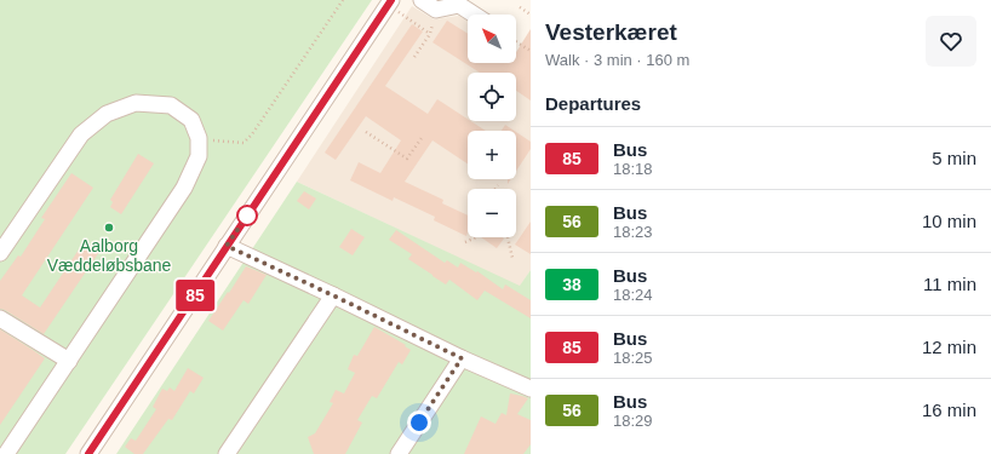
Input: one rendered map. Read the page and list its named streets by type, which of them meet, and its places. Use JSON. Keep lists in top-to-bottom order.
{
  "places": ["Aalborg Væddeløbsbane"],
  "lines": ["bus line 85"],
  "north": "top left",
  "page": {
    "on_map": "85",
    "heading": [
      ["Vesterkæret", "Walk · 3 min · 160 m"],
      "Departures"
    ],
    "map_buttons": ["+", "−"],
    "list": [
      {
        "mark": "85",
        "name": "Bus",
        "note": "18:18",
        "value": "5 min"
      },
      {
        "mark": "56",
        "name": "Bus",
        "note": "18:23",
        "value": "10 min"
      },
      {
        "mark": "38",
        "name": "Bus",
        "note": "18:24",
        "value": "11 min"
      },
      {
        "mark": "85",
        "name": "Bus",
        "note": "18:25",
        "value": "12 min"
      },
      {
        "mark": "56",
        "name": "Bus",
        "note": "18:29",
        "value": "16 min"
      }
    ]
  }
}
